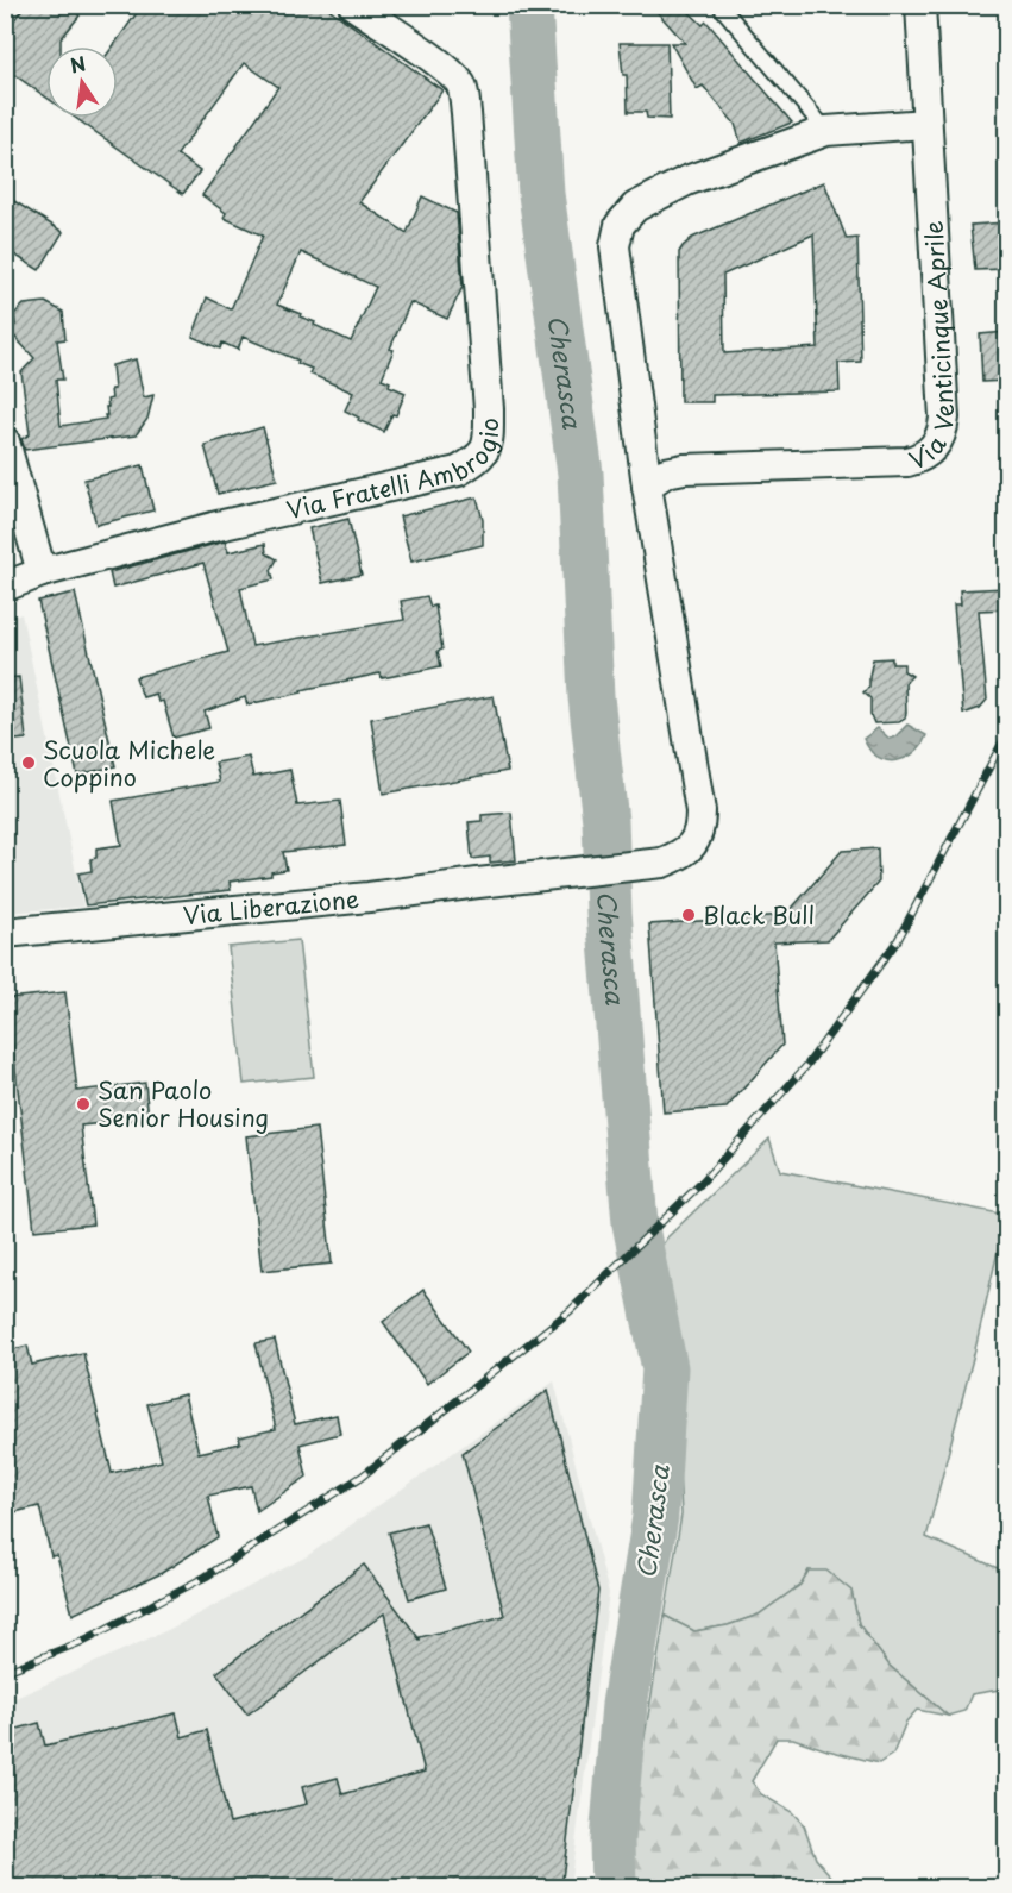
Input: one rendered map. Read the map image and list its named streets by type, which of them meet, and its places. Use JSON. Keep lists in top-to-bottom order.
{
  "streets": {
    "street": ["Via Venticinque Aprile", "Via Fratelli Ambrogio", "Via Liberazione"]
  },
  "crossings": [
    ["Via Venticinque Aprile", "Via Liberazione"]
  ],
  "water": ["Cherasca"],
  "places": ["Scuola Michele Coppino", "Black Bull", "San Paolo Senior Housing"],
  "north": "top"
}
